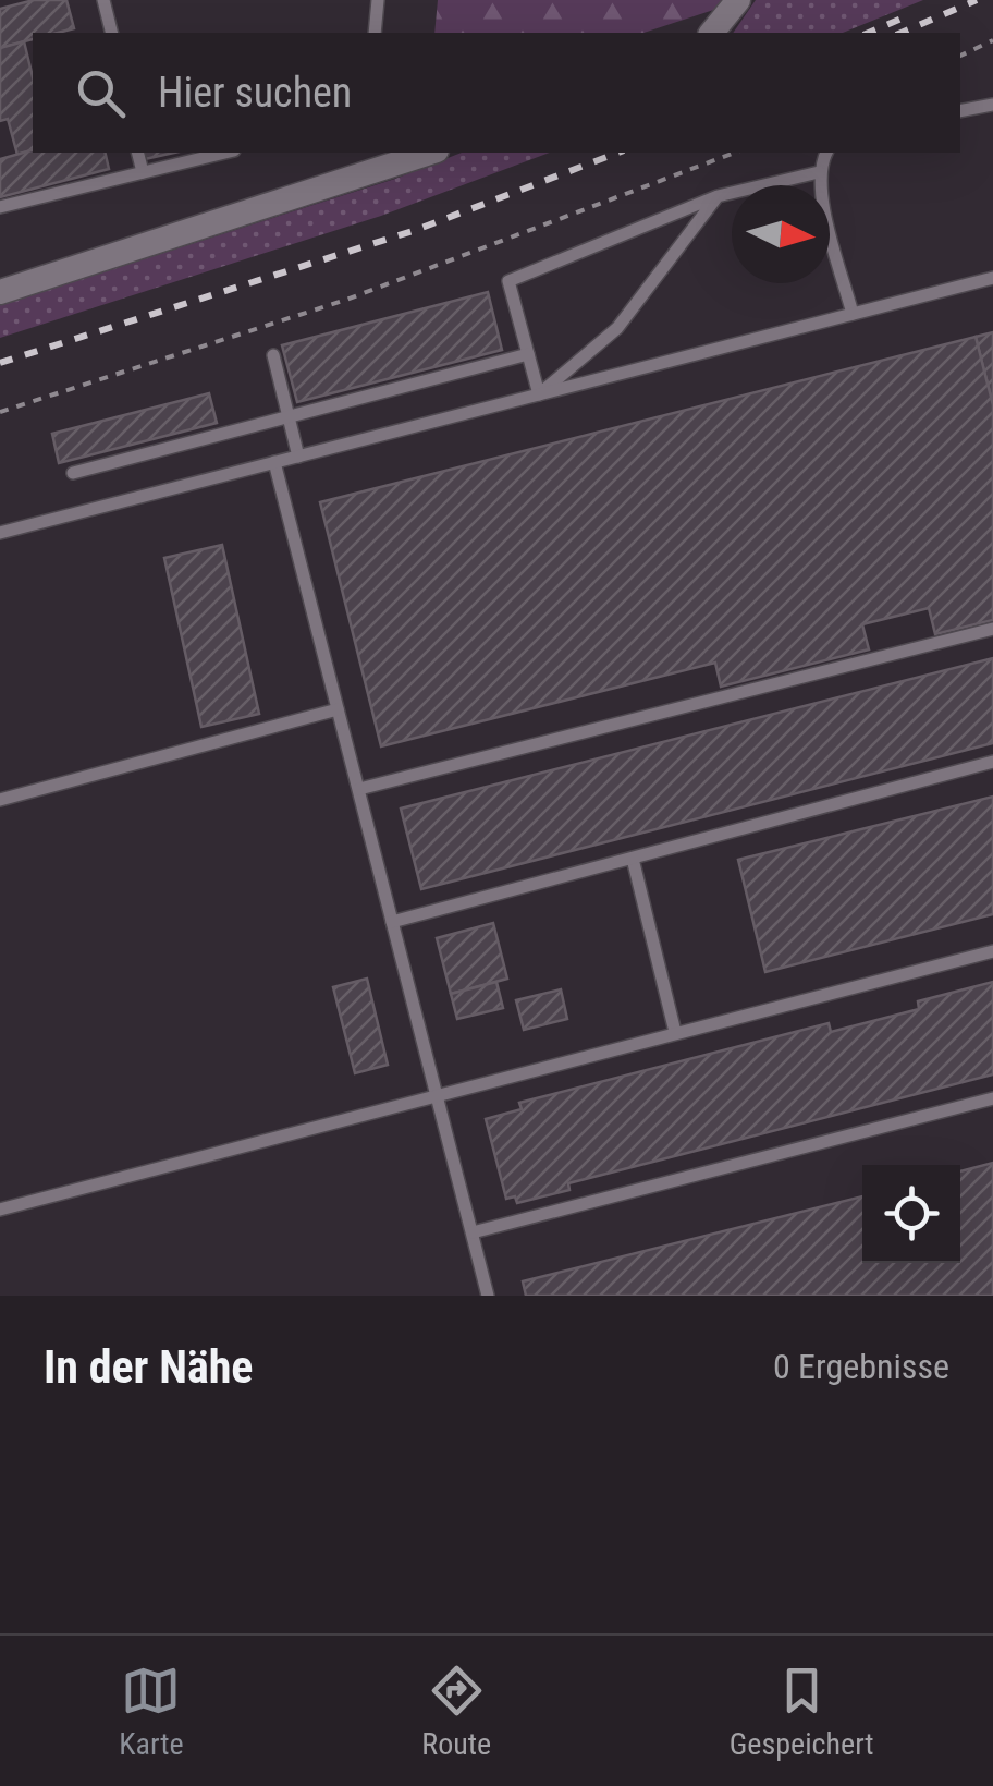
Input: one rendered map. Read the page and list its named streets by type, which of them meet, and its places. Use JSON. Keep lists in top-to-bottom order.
{
  "north": "right",
  "page": {
    "search": "Hier suchen",
    "heading": ["In der Nähe", "0 Ergebnisse"],
    "nav": ["Karte", "Route", "Gespeichert"]
  }
}
